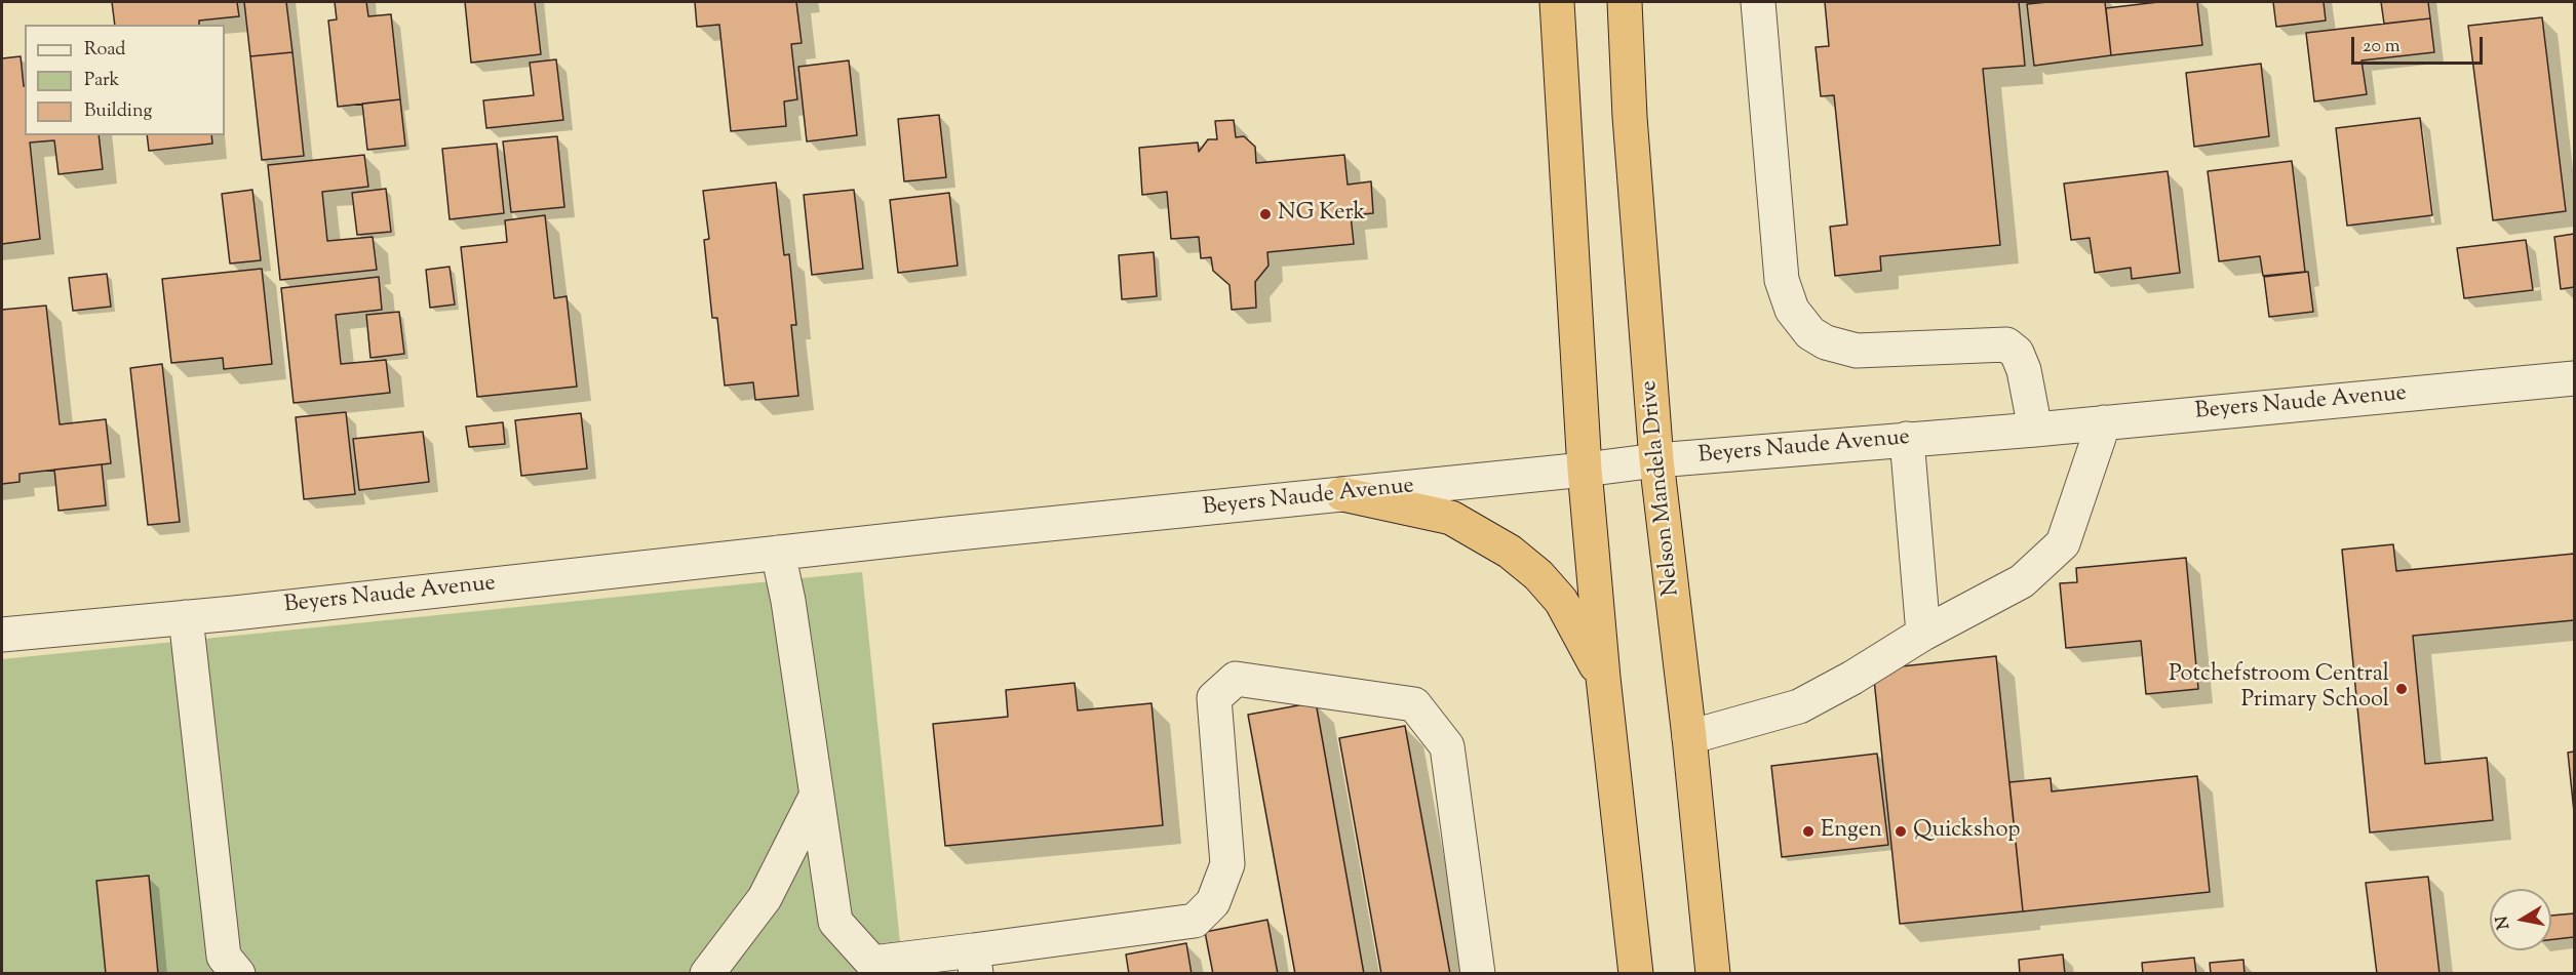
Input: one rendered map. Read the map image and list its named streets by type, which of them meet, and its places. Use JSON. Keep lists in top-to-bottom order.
{
  "streets": {
    "highway": ["Nelson Mandela Drive"],
    "street": ["Beyers Naude Avenue"]
  },
  "crossings": [
    ["Beyers Naude Avenue", "Nelson Mandela Drive"]
  ],
  "places": [
    "NG Kerk",
    "Potchefstroom Central Primary School",
    "Engen",
    "Quickshop"
  ],
  "legend": ["Road", "Park", "Building"],
  "scale_bar": "20 m",
  "north": "left"
}
